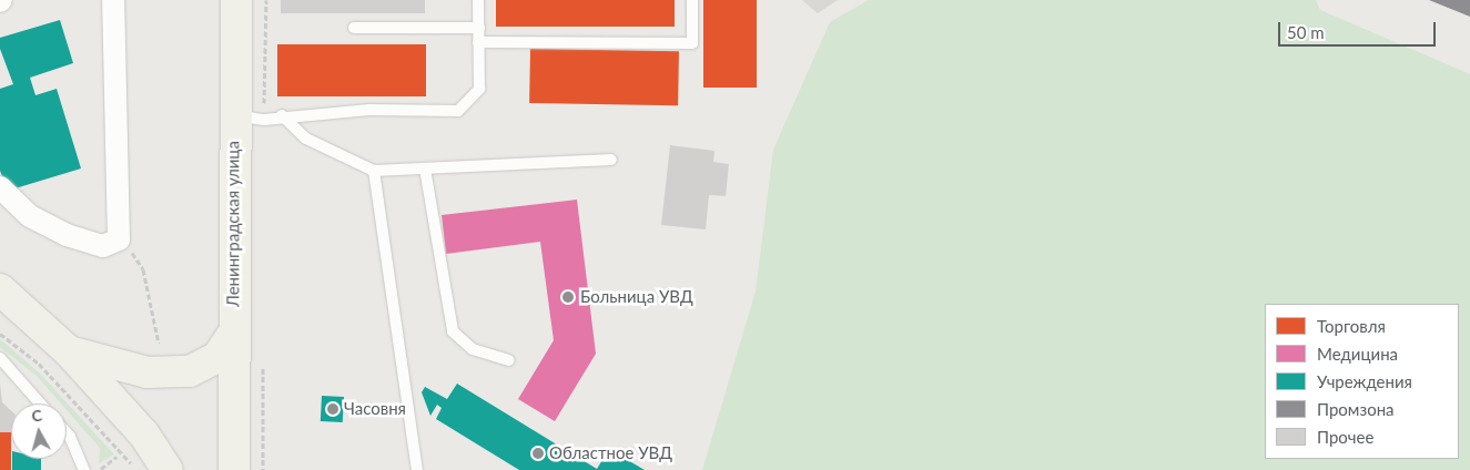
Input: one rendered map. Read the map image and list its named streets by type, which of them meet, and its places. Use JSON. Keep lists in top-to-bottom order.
{
  "streets": {
    "main road": ["Ленинградская улица"]
  },
  "places": ["Больница УВД", "Часовня", "Областное УВД"],
  "legend": [
    "Торговля",
    "Медицина",
    "Учреждения",
    "Промзона",
    "Прочее"
  ],
  "scale_bar": "50 m",
  "north": "top"
}
